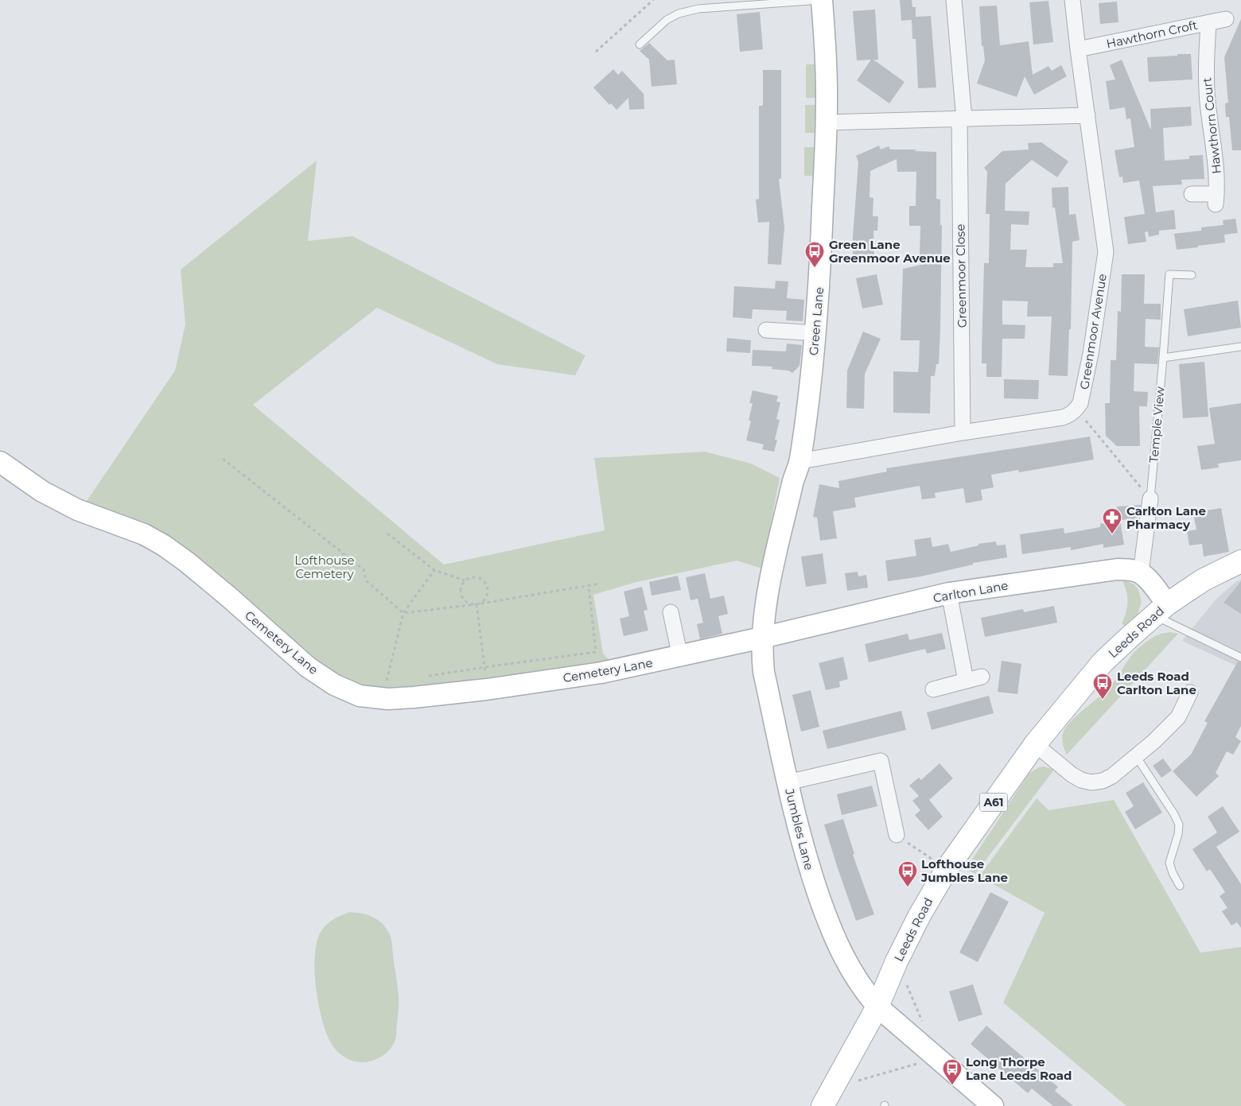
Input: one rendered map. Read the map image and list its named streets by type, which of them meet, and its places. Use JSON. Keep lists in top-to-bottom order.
{
  "streets": {
    "main road": ["Leeds Road", "A61"],
    "street": [
      "Hawthorn Croft",
      "Hawthorn Court",
      "Greenmoor Close",
      "Green Lane",
      "Greenmoor Avenue",
      "Temple View",
      "Carlton Lane",
      "Cemetery Lane",
      "Jumbles Lane"
    ]
  },
  "crossings": [
    ["Hawthorn Croft", "Hawthorn Court"],
    ["Hawthorn Croft", "Greenmoor Avenue"],
    ["Green Lane", "Carlton Lane"],
    ["Green Lane", "Cemetery Lane"],
    ["Green Lane", "Jumbles Lane"],
    ["Temple View", "Carlton Lane"],
    ["Carlton Lane", "Cemetery Lane"],
    ["Carlton Lane", "Jumbles Lane"],
    ["Leeds Road", "Jumbles Lane"],
    ["Cemetery Lane", "Jumbles Lane"]
  ],
  "parks": ["Lofthouse Cemetery"],
  "places": {
    "bus stop": [
      "Green Lane Greenmoor Avenue",
      "Leeds Road Carlton Lane",
      "Lofthouse Jumbles Lane",
      "Long Thorpe Lane Leeds Road"
    ],
    "pharmacy": ["Carlton Lane Pharmacy"]
  }
}
